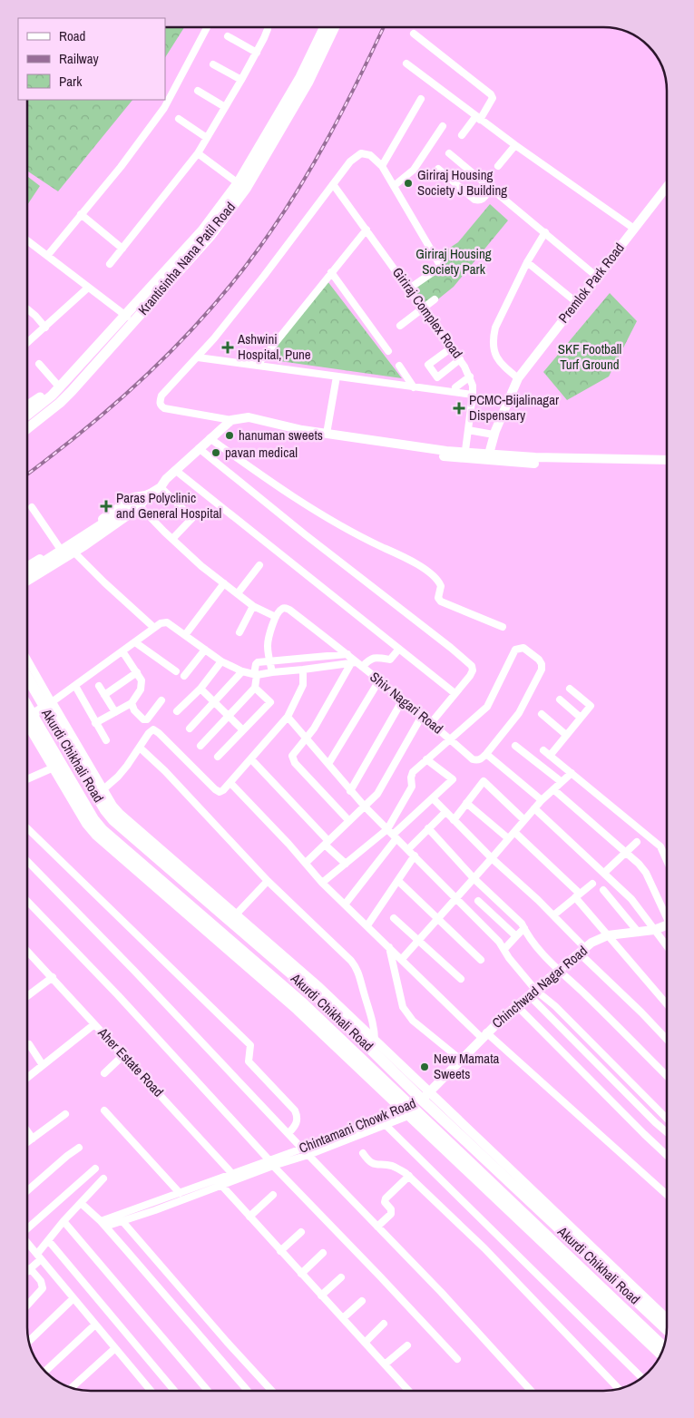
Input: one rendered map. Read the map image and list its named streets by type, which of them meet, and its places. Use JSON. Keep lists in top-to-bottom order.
{
  "streets": {
    "main road": ["Krantisinha Nana Patil Road", "Akurdi Chikhali Road"],
    "street": [
      "Premlok Park Road",
      "Giriraj Complex Road",
      "Shiv Nagari Road",
      "Chinchwad Nagar Road",
      "Aher Estate Road",
      "Chintamani Chowk Road"
    ]
  },
  "crossings": [
    ["Akurdi Chikhali Road", "Chinchwad Nagar Road"],
    ["Akurdi Chikhali Road", "Chintamani Chowk Road"],
    ["Chinchwad Nagar Road", "Chintamani Chowk Road"],
    ["Aher Estate Road", "Chintamani Chowk Road"]
  ],
  "parks": ["Giriraj Housing Society Park", "SKF Football Turf Ground"],
  "places": {
    "other": [
      "Giriraj Housing Society J Building",
      "hanuman sweets",
      "pavan medical",
      "New Mamata Sweets"
    ],
    "health": ["Ashwini Hospital, Pune", "PCMC-Bijalinagar Dispensary", "Paras Polyclinic and General Hospital"]
  },
  "legend": ["Road", "Railway", "Park"]
}
